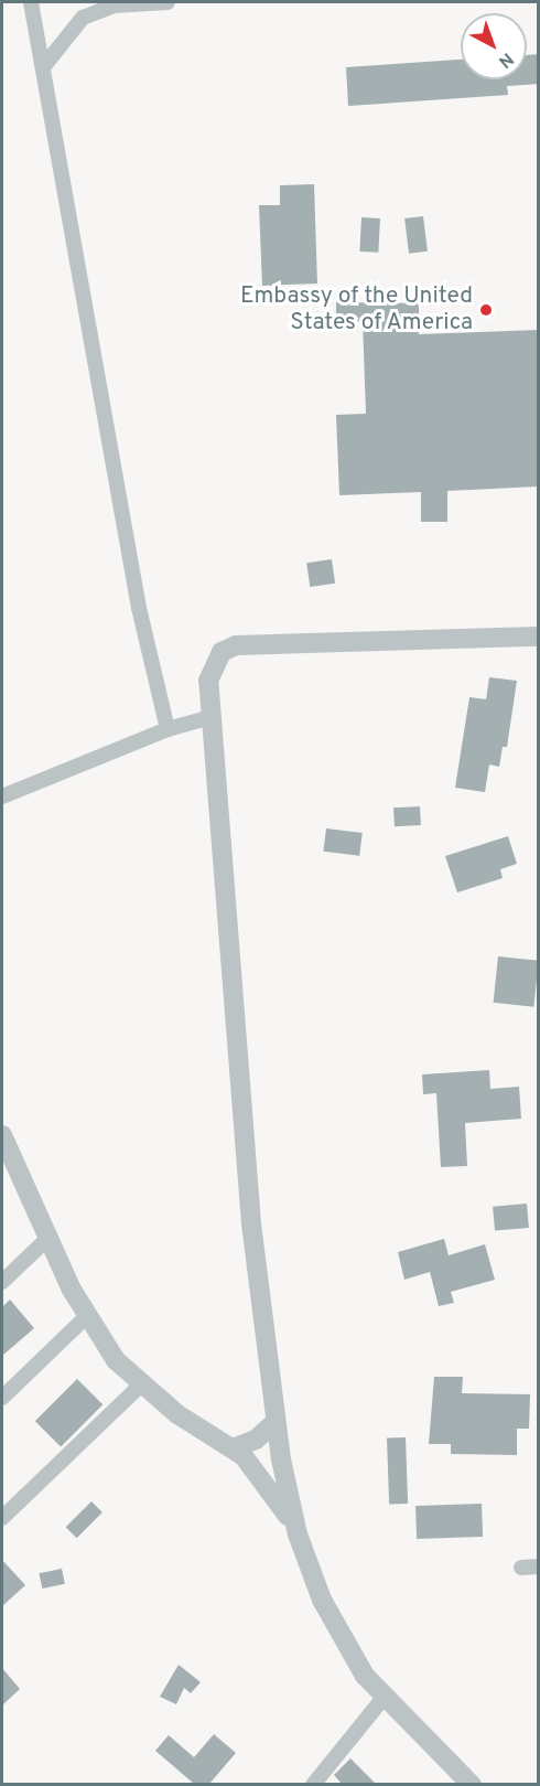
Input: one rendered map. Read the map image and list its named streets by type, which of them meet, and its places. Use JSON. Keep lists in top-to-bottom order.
{
  "places": ["Embassy of the United States of America"],
  "north": "bottom right"
}
